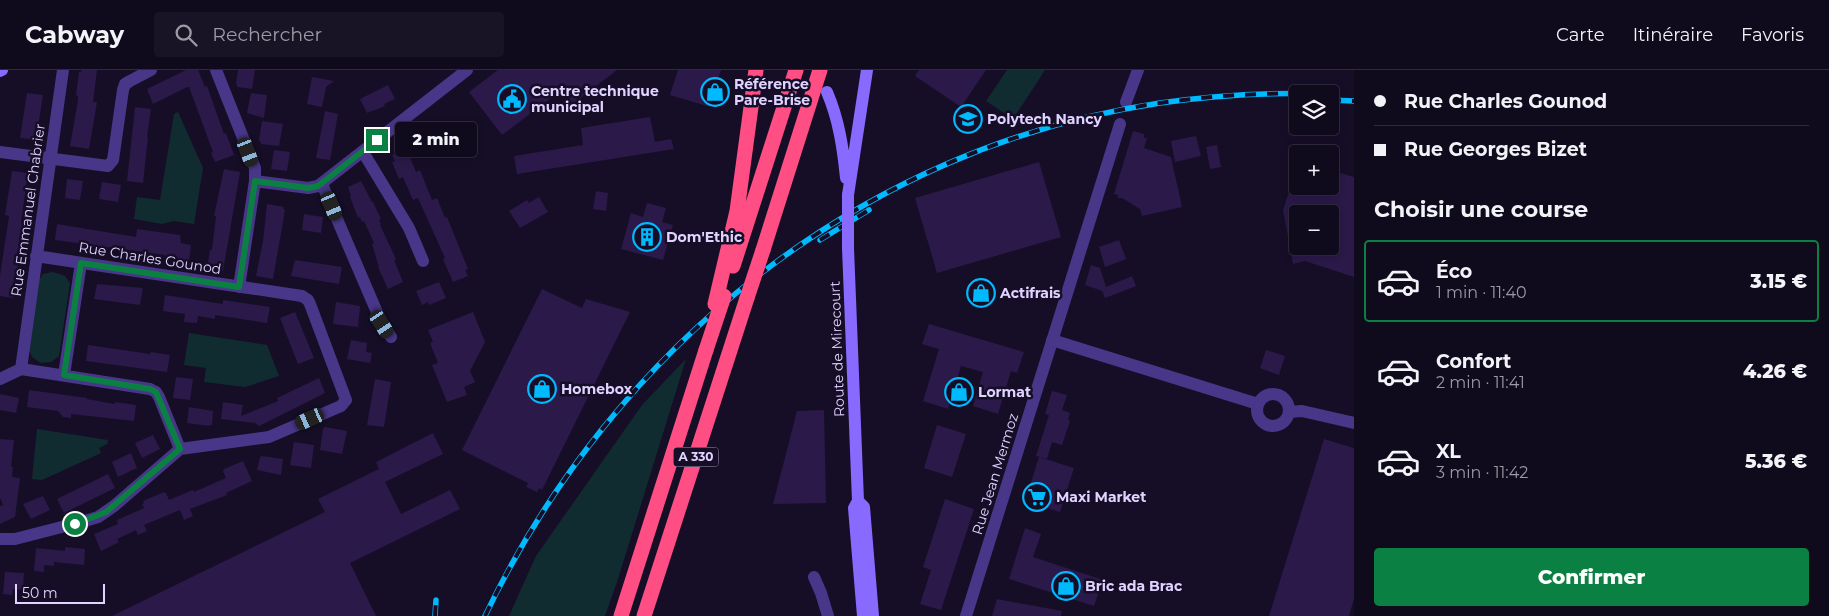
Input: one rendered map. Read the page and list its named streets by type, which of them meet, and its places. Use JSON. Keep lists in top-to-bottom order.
{
  "streets": {
    "highway": ["A 330"],
    "main road": ["Route de Mirecourt"],
    "street": ["Rue Emmanuel Chabrier", "Rue Charles Gounod", "Rue Jean Mermoz"]
  },
  "crossings": [
    ["Rue Emmanuel Chabrier", "Rue Charles Gounod"],
    ["Route de Mirecourt", "A 330"]
  ],
  "places": {
    "shop": [
      "Référence Pare-Brise",
      "Actifrais",
      "Homebox",
      "Lormat",
      "Bric ada Brac"
    ],
    "public building": ["Centre technique municipal"],
    "school or university": ["Polytech Nancy"],
    "building": ["Dom'Ethic"],
    "supermarket": ["Maxi Market"]
  },
  "scale_bar": "50 m",
  "page": {
    "header": "Cabway",
    "search": "Rechercher",
    "nav": ["Carte", "Itinéraire", "Favoris"],
    "banner": ["Rue Charles Gounod", "Rue Georges Bizet"],
    "map_buttons": ["+", "−"],
    "bubble": "2 min",
    "heading": "Choisir une course",
    "list": [
      {
        "name": "Éco",
        "note": "1 min · 11:40",
        "value": "3.15 €"
      },
      {
        "name": "Confort",
        "note": "2 min · 11:41",
        "value": "4.26 €"
      },
      {
        "name": "XL",
        "note": "3 min · 11:42",
        "value": "5.36 €"
      }
    ],
    "buttons": "Confirmer",
    "scale": "50 m"
  }
}
